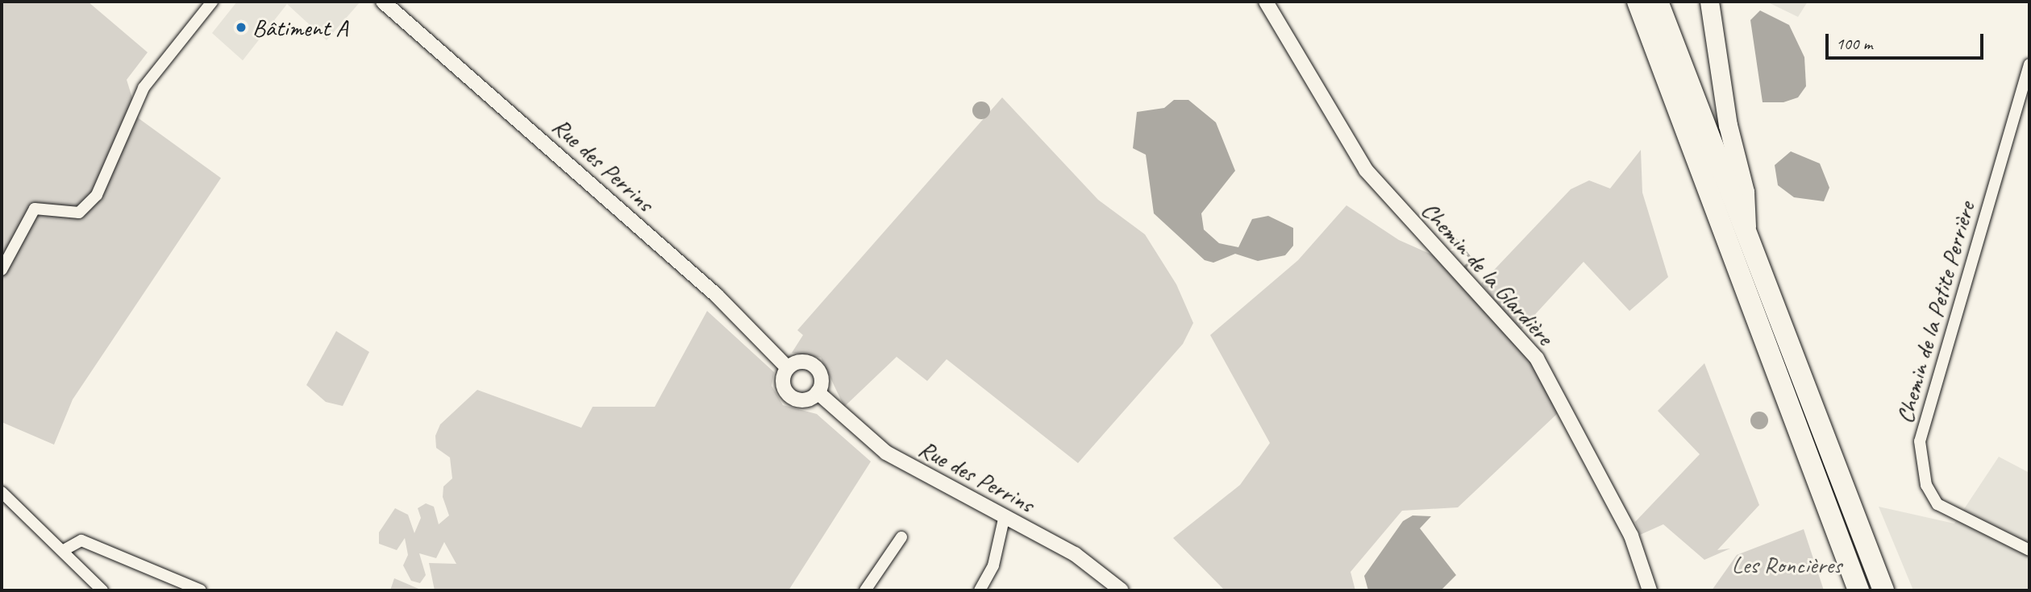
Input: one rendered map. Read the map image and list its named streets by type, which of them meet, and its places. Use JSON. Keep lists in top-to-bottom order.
{
  "streets": {
    "street": ["Rue des Perrins", "Chemin de la Glardière", "Chemin de la Petite Perrière"]
  },
  "parks": ["Les Roncières"],
  "places": ["Bâtiment A"],
  "scale_bar": "100 m"
}
